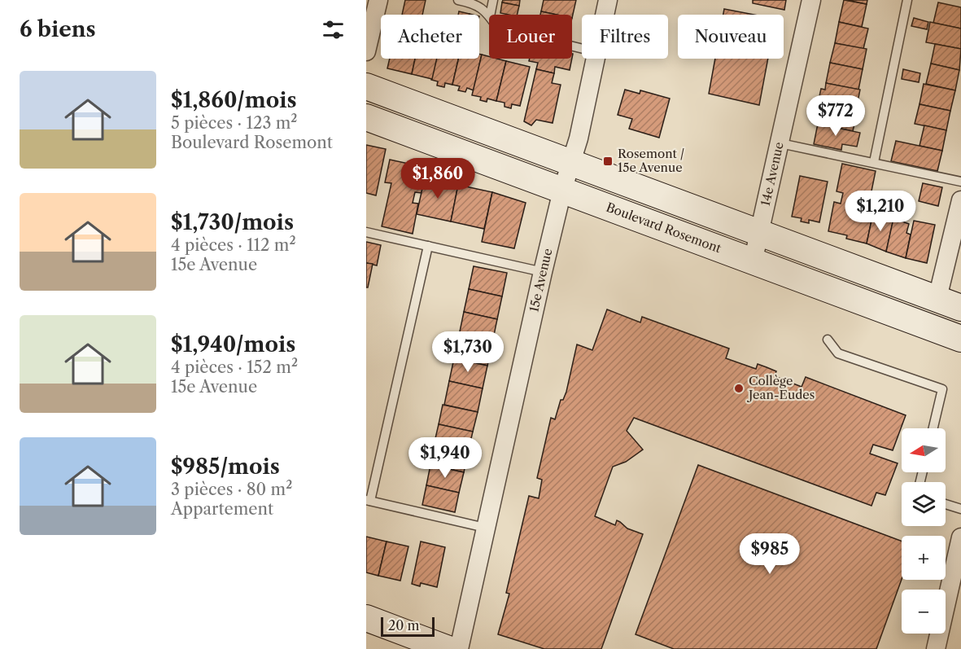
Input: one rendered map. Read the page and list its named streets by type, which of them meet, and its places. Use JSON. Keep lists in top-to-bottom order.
{
  "streets": {
    "main road": ["Boulevard Rosemont"],
    "street": ["14e Avenue", "15e Avenue"]
  },
  "crossings": [
    ["14e Avenue", "Boulevard Rosemont"],
    ["Boulevard Rosemont", "15e Avenue"]
  ],
  "places": {
    "transit": ["Rosemont / 15e Avenue"],
    "other": ["Collège Jean-Eudes"]
  },
  "scale_bar": "20 m",
  "north": "left",
  "page": {
    "heading": "6 biens",
    "chip": [
      "Acheter",
      "Louer",
      "Filtres",
      "Nouveau"
    ],
    "list": [
      {
        "name": "$1,860/mois",
        "note": "5 pièces · 123 m² · Boulevard Rosemont"
      },
      {
        "name": "$1,730/mois",
        "note": "4 pièces · 112 m² · 15e Avenue"
      },
      {
        "name": "$1,940/mois",
        "note": "4 pièces · 152 m² · 15e Avenue"
      },
      {
        "name": "$985/mois",
        "note": "3 pièces · 80 m² · Appartement"
      }
    ],
    "price": [
      "$772",
      "$1,860",
      "$1,210",
      "$1,730",
      "$1,940",
      "$985"
    ],
    "map_buttons": ["+", "−"],
    "scale": "20 m"
  }
}
